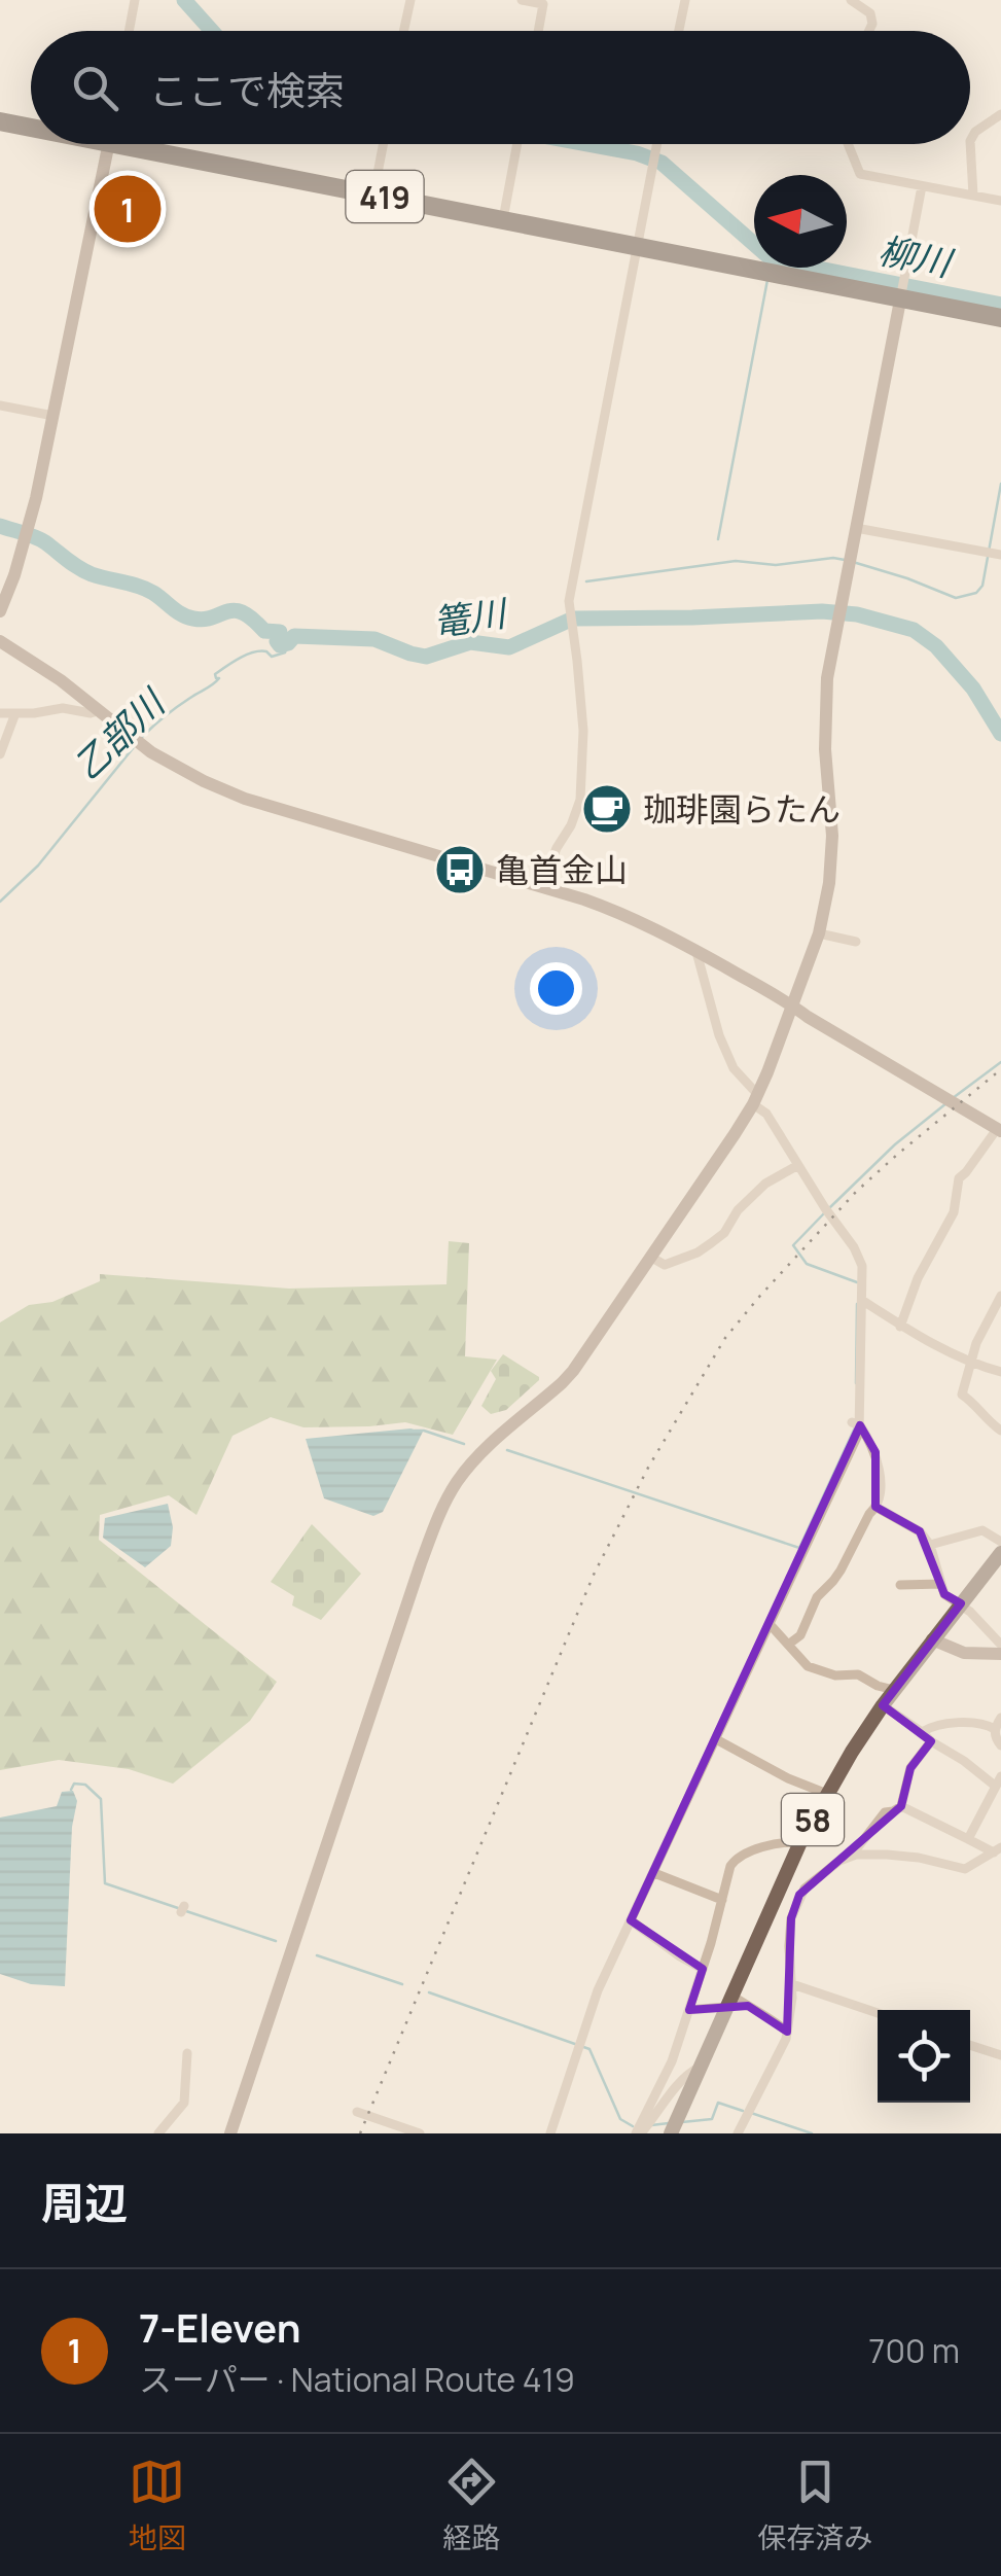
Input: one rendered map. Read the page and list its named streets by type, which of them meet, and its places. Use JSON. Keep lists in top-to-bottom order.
{
  "streets": {
    "highway": ["419"],
    "main road": ["58"]
  },
  "water": ["柳川", "篭川", "乙部川"],
  "places": {
    "cafe": ["珈琲園らたん"],
    "bus stop": ["亀首金山"]
  },
  "north": "left",
  "page": {
    "search": "ここで検索",
    "pins": "1",
    "heading": "周辺",
    "list": [
      {
        "mark": "1",
        "name": "7-Eleven",
        "note": "スーパー · National Route 419",
        "value": "700 m"
      }
    ],
    "nav": ["地図", "経路", "保存済み"]
  }
}
